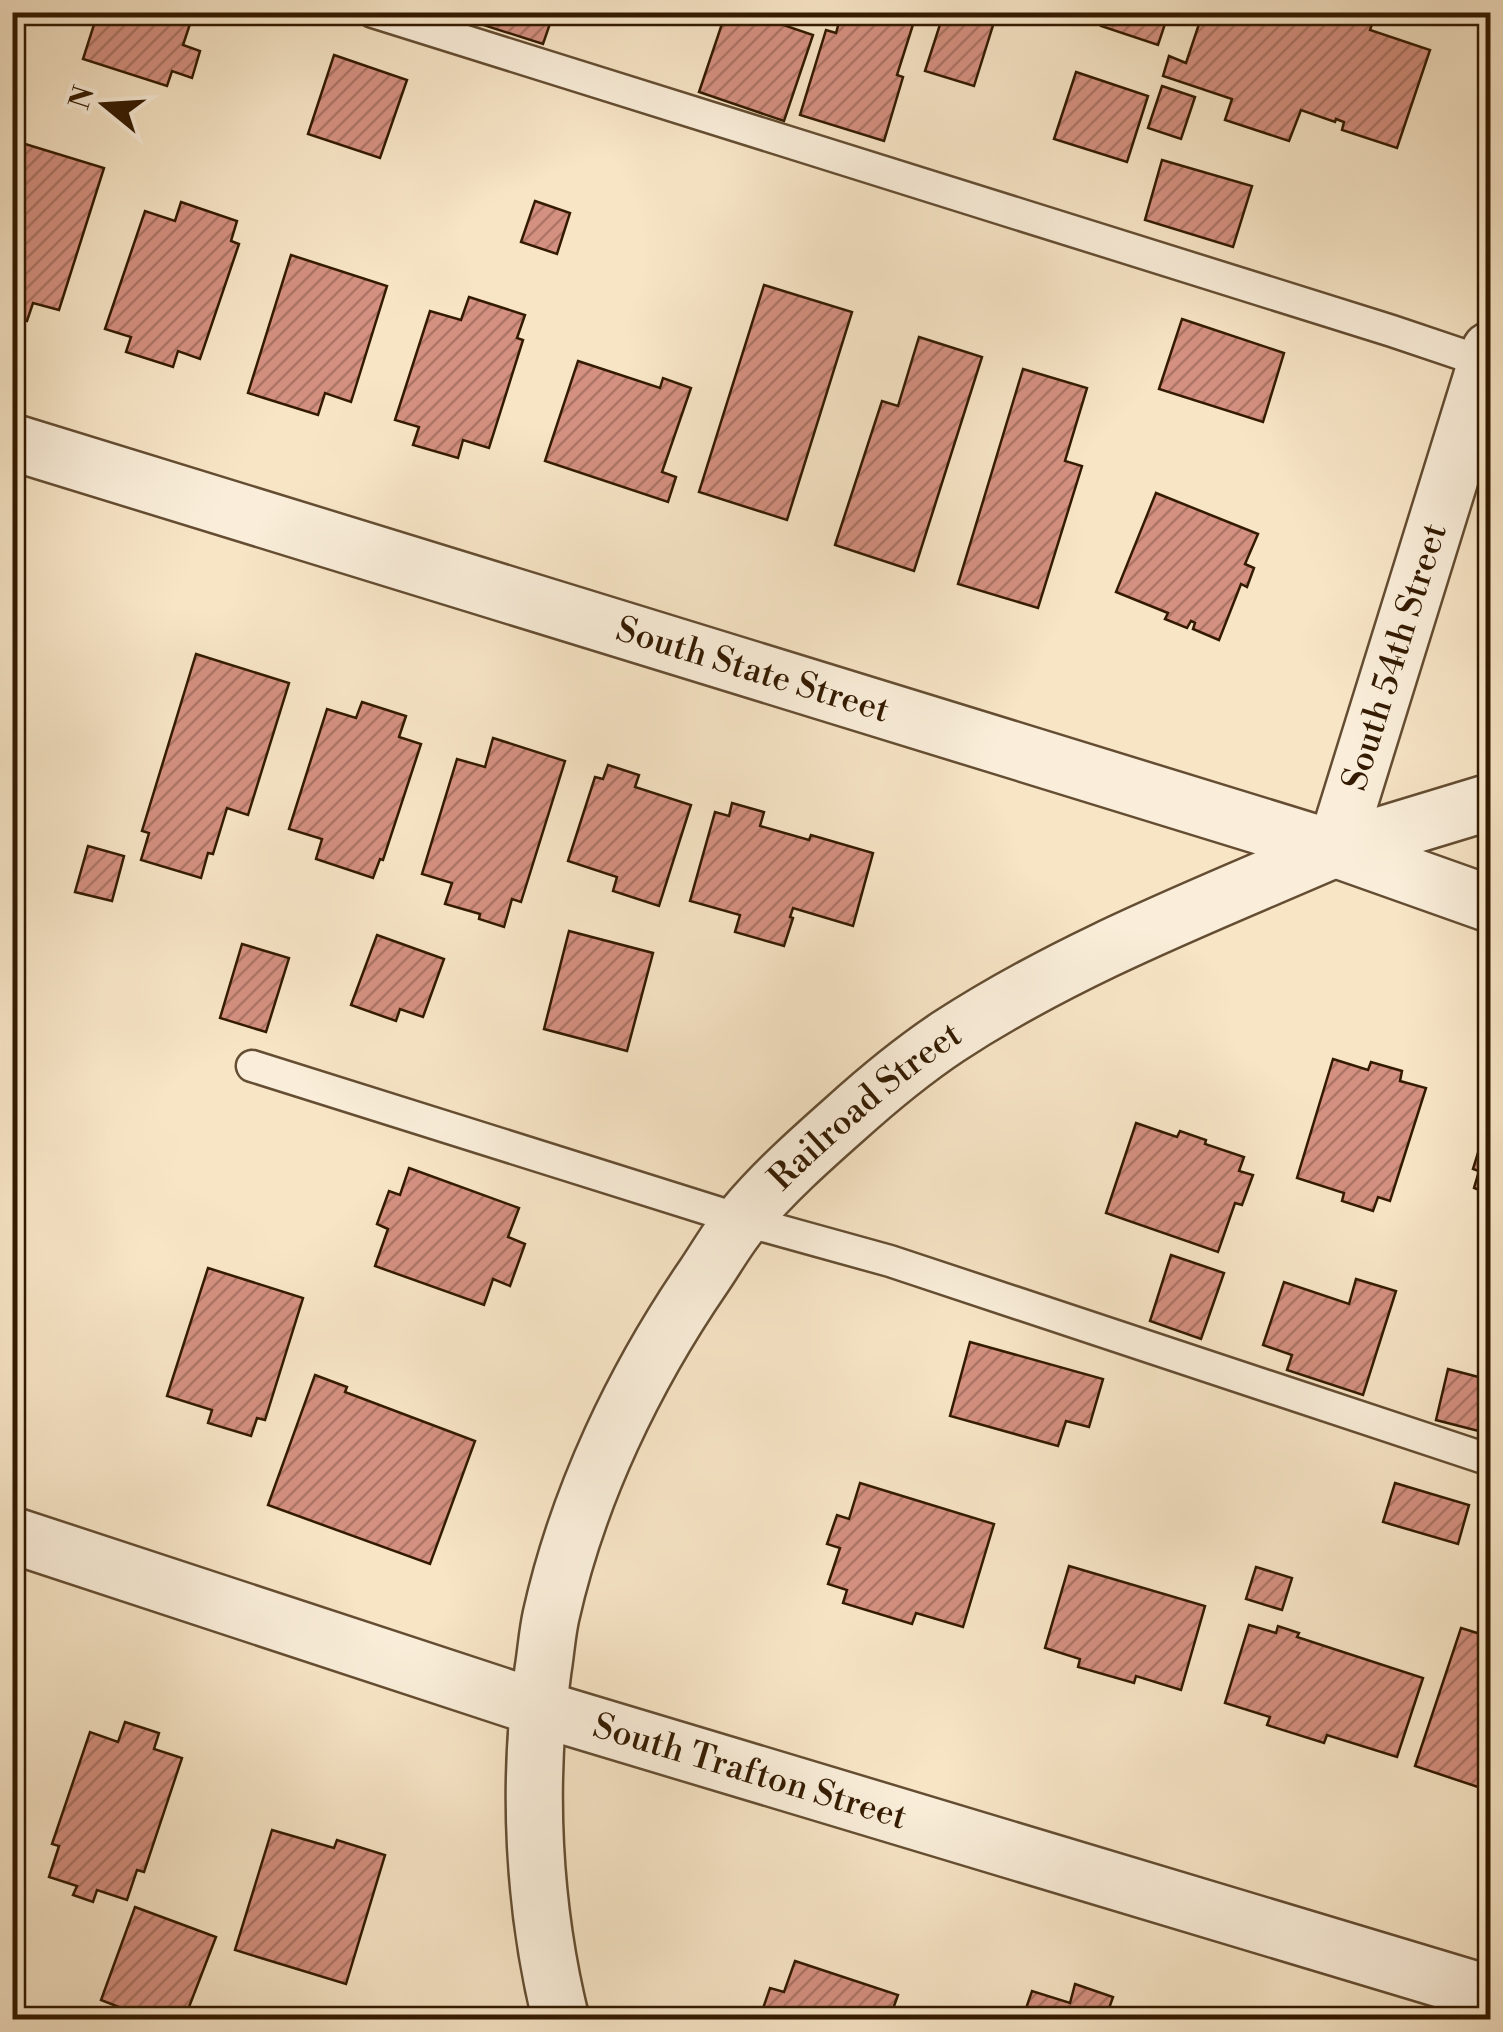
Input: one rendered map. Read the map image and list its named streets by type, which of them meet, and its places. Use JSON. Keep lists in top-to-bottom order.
{
  "streets": {
    "street": [
      "South 54th Street",
      "South State Street",
      "Railroad Street",
      "South Trafton Street"
    ]
  },
  "crossings": [
    ["South 54th Street", "South State Street"],
    ["South 54th Street", "Railroad Street"],
    ["South State Street", "Railroad Street"],
    ["Railroad Street", "South Trafton Street"]
  ],
  "north": "left"
}
